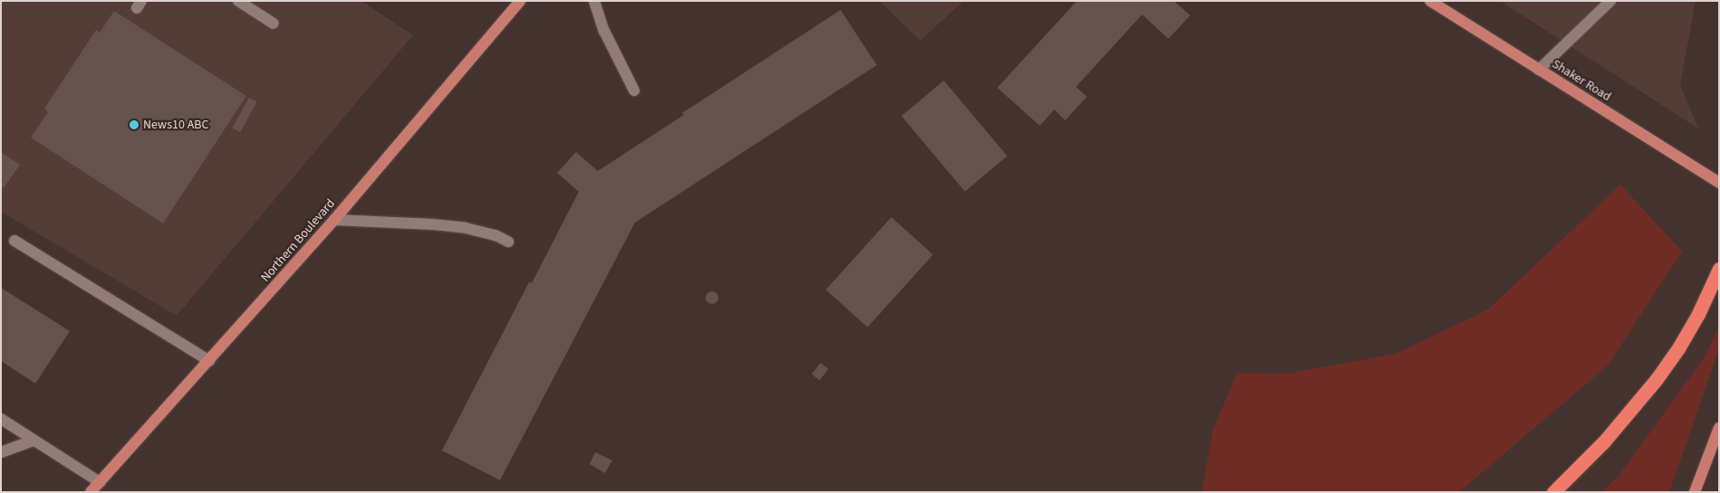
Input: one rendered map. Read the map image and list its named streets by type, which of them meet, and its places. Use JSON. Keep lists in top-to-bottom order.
{
  "streets": {
    "main road": ["Shaker Road", "Northern Boulevard"]
  },
  "places": ["News10 ABC"]
}
